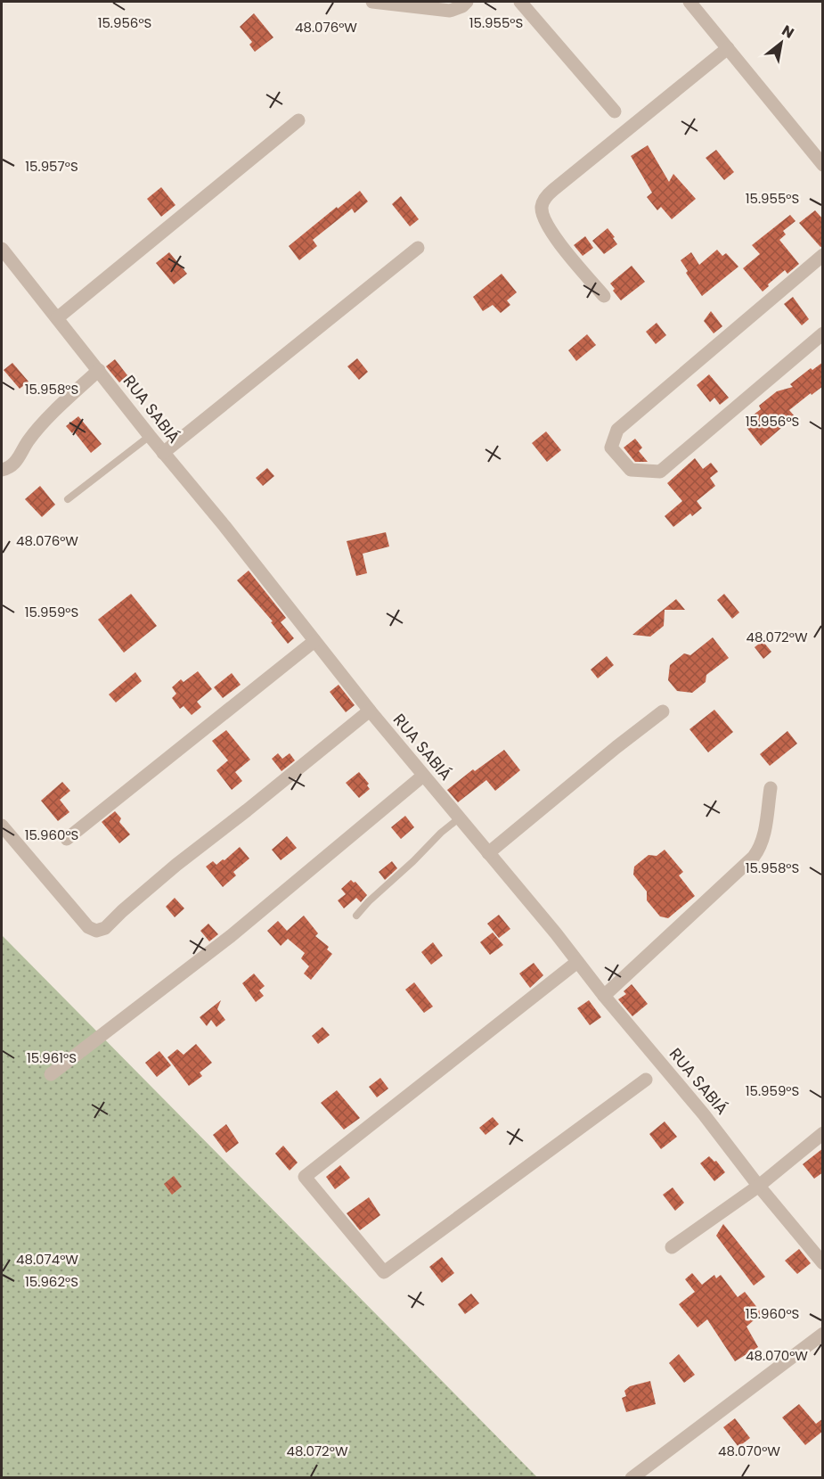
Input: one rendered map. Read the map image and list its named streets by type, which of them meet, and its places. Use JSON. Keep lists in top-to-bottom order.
{
  "streets": {
    "street": ["RUA SABIÁ"]
  },
  "north": "top right",
  "coordinates": [
    "15.956°S",
    "15.955°S",
    "48.076°W",
    "15.957°S",
    "15.958°S",
    "15.959°S",
    "48.072°W",
    "15.960°S",
    "15.961°S",
    "48.074°W",
    "15.962°S",
    "48.070°W"
  ]
}
